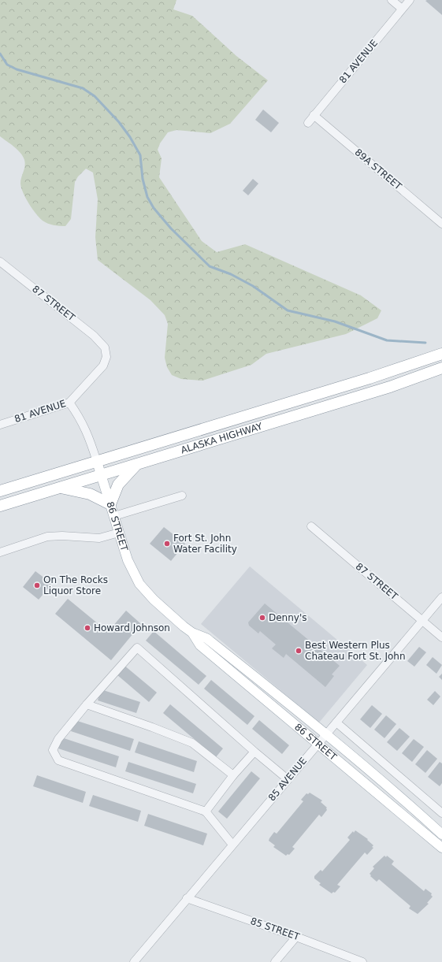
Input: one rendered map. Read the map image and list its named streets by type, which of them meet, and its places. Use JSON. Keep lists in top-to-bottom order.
{
  "streets": {
    "highway": ["ALASKA HIGHWAY"],
    "main road": ["86 STREET"],
    "street": [
      "81 AVENUE",
      "89A STREET",
      "87 STREET",
      "85 AVENUE",
      "85 STREET"
    ]
  },
  "crossings": [
    ["81 AVENUE", "89A STREET"],
    ["81 AVENUE", "87 STREET"],
    ["81 AVENUE", "86 STREET"],
    ["87 STREET", "85 AVENUE"],
    ["ALASKA HIGHWAY", "86 STREET"],
    ["86 STREET", "85 AVENUE"],
    ["85 AVENUE", "85 STREET"]
  ],
  "places": [
    "Fort St. John Water Facility",
    "On The Rocks Liquor Store",
    "Denny's",
    "Howard Johnson",
    "Best Western Plus Chateau Fort St. John"
  ]
}
